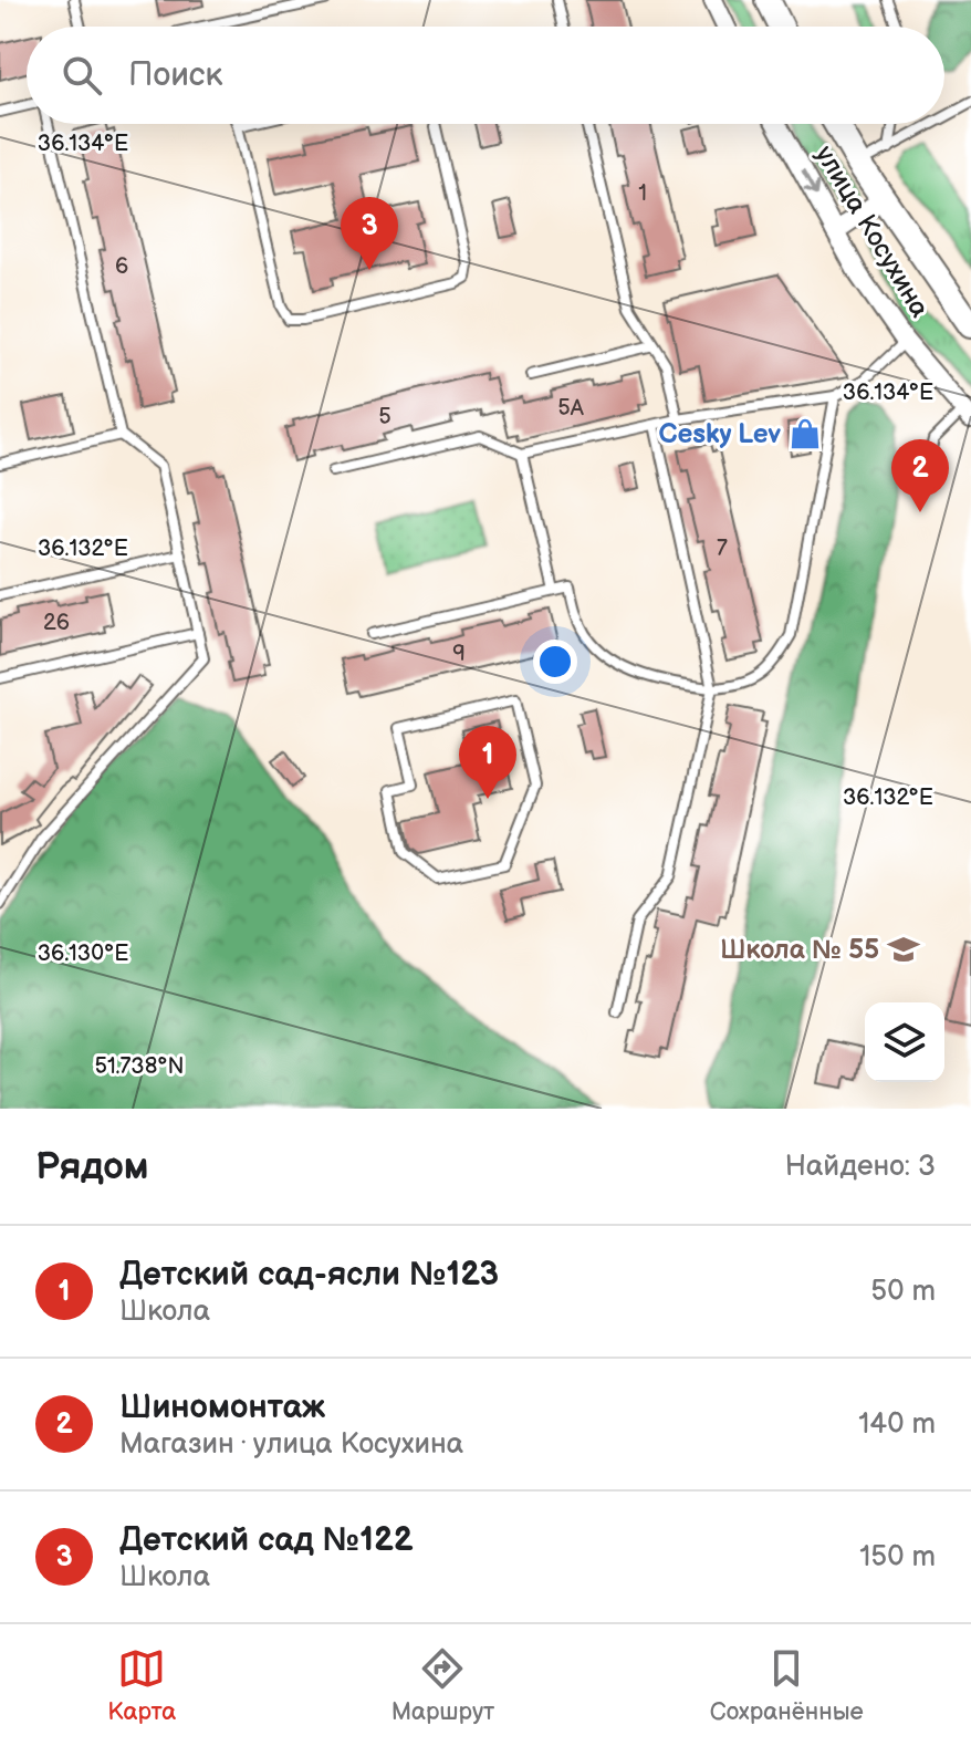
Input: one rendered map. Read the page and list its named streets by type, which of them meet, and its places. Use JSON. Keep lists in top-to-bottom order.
{
  "streets": {
    "main road": ["улица Косухина"]
  },
  "places": {
    "shop": ["Cesky Lev"],
    "school or university": ["Школа № 55"]
  },
  "house_numbers": [
    "1",
    "6",
    "5А",
    "5",
    "7",
    "26",
    "9"
  ],
  "page": {
    "search": "Поиск",
    "pins": ["3", "2", "1"],
    "heading": ["Рядом", "Найдено: 3"],
    "list": [
      {
        "mark": "1",
        "name": "Детский сад-ясли №123",
        "note": "Школа",
        "value": "50 m"
      },
      {
        "mark": "2",
        "name": "Шиномонтаж",
        "note": "Магазин · улица Косухина",
        "value": "140 m"
      },
      {
        "mark": "3",
        "name": "Детский сад №122",
        "note": "Школа",
        "value": "150 m"
      }
    ],
    "nav": ["Карта", "Маршрут", "Сохранённые"]
  },
  "coordinates": [
    "36.134°E",
    "36.132°E",
    "36.130°E",
    "51.738°N"
  ]
}
